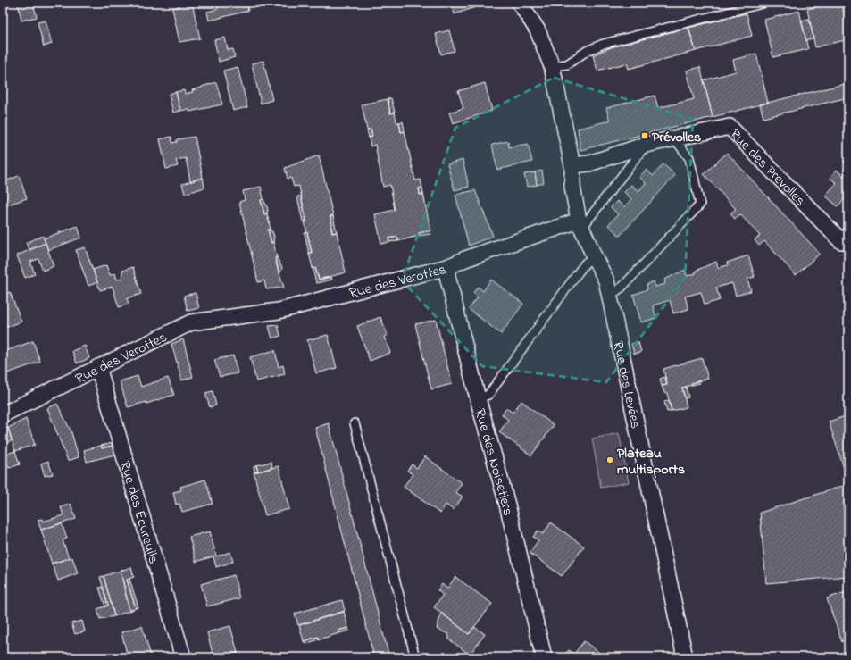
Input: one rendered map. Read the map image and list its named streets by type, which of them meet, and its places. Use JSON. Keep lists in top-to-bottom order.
{
  "streets": {
    "street": [
      "Rue des Prevolles",
      "Rue des Verottes",
      "Rue des Levées",
      "Rue des Noisetiers",
      "Rue des Écureuils"
    ]
  },
  "crossings": [
    ["Rue des Verottes", "Rue des Levées"],
    ["Rue des Verottes", "Rue des Noisetiers"],
    ["Rue des Verottes", "Rue des Écureuils"]
  ],
  "places": {
    "transit": ["Prévolles"],
    "other": ["Plateau multisports"]
  }
}
